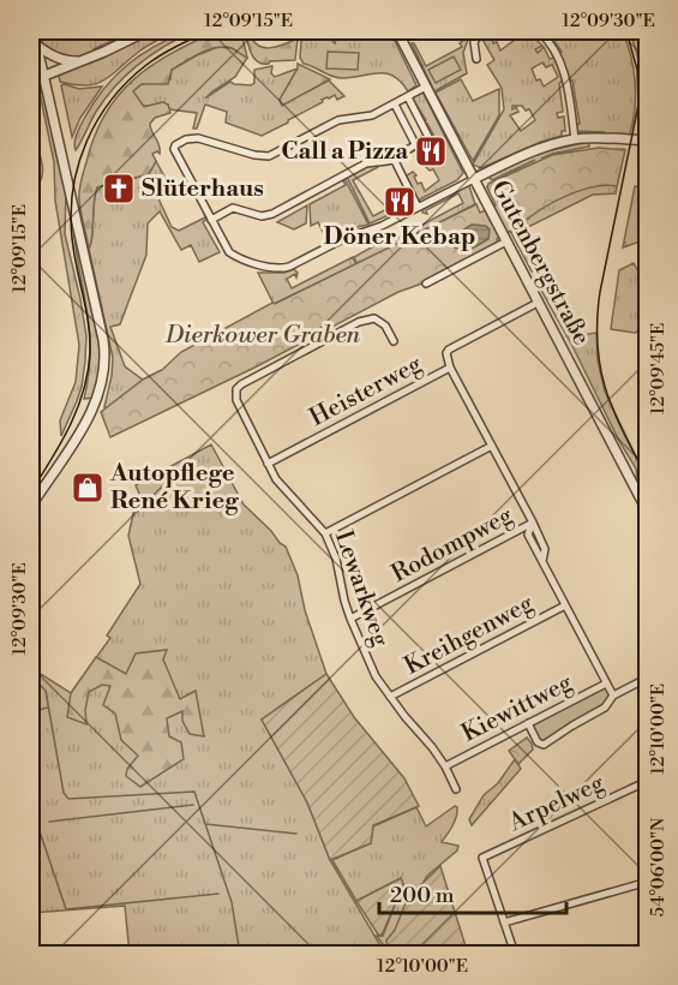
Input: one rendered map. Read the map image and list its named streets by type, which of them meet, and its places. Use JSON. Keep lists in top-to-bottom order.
{
  "streets": {
    "street": [
      "Gutenbergstraße",
      "Heisterweg",
      "Rodompweg",
      "Lewarkweg",
      "Kreihgenweg",
      "Kiewittweg",
      "Arpelweg"
    ]
  },
  "crossings": [
    ["Gutenbergstraße", "Heisterweg"],
    ["Heisterweg", "Lewarkweg"],
    ["Rodompweg", "Lewarkweg"],
    ["Lewarkweg", "Kreihgenweg"],
    ["Lewarkweg", "Kiewittweg"]
  ],
  "parks": ["Dierkower Graben"],
  "places": {
    "restaurant": ["Call a Pizza", "Döner Kebap"],
    "church": ["Slüterhaus"],
    "shop": ["Autopflege René Krieg"]
  },
  "scale_bar": "200 m",
  "coordinates": [
    "12°09'15\"E",
    "12°09'30\"E",
    "12°09'45\"E",
    "12°10'00\"E",
    "54°06'00\"N"
  ]
}
